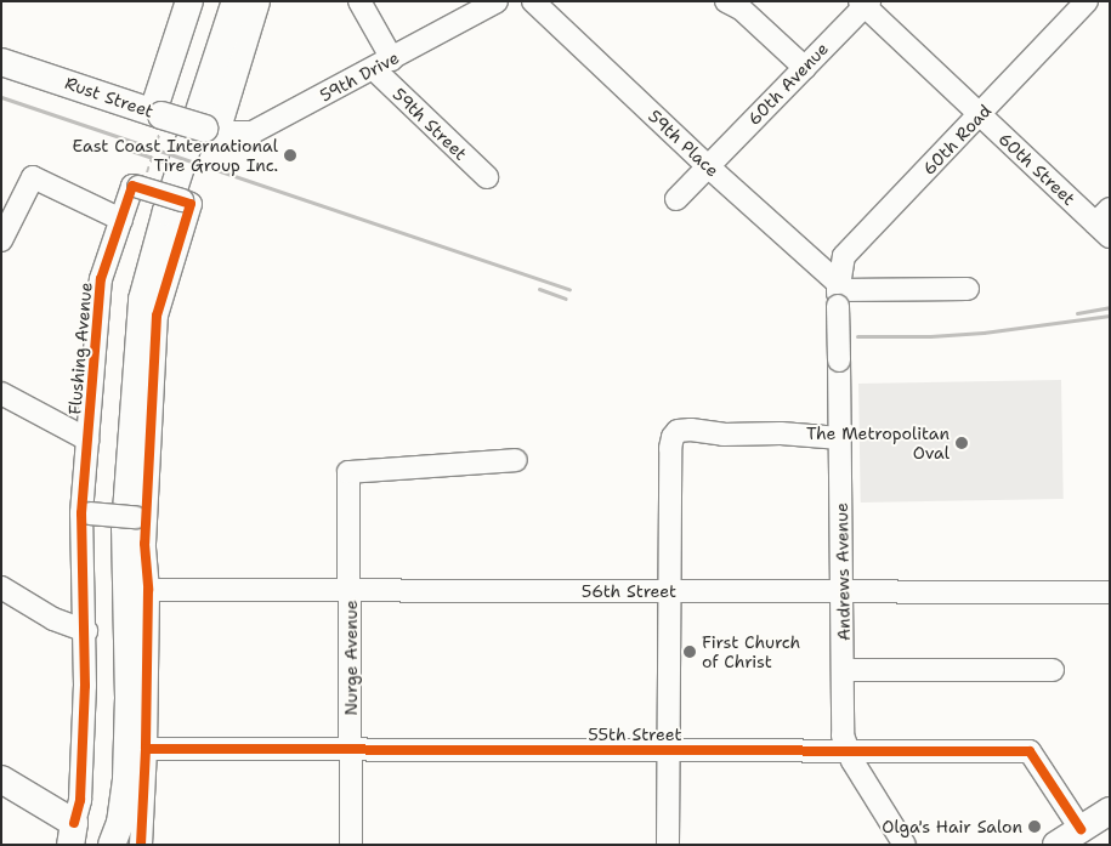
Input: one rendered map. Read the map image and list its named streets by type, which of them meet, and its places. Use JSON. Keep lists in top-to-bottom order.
{
  "streets": {
    "main road": ["Rust Street"],
    "street": [
      "59th Drive",
      "60th Avenue",
      "59th Street",
      "60th Road",
      "59th Place",
      "60th Street",
      "Flushing Avenue",
      "Andrews Avenue",
      "56th Street",
      "Nurge Avenue",
      "55th Street"
    ]
  },
  "crossings": [
    ["59th Drive", "Rust Street"],
    ["59th Drive", "59th Street"],
    ["60th Avenue", "59th Place"],
    ["60th Avenue", "60th Street"],
    ["60th Road", "59th Place"],
    ["60th Road", "60th Street"],
    ["60th Road", "Andrews Avenue"],
    ["59th Place", "Andrews Avenue"],
    ["Andrews Avenue", "56th Street"],
    ["Andrews Avenue", "55th Street"],
    ["56th Street", "Nurge Avenue"],
    ["Nurge Avenue", "55th Street"]
  ],
  "places": [
    "East Coast International Tire Group Inc.",
    "The Metropolitan Oval",
    "First Church of Christ",
    "Olga's Hair Salon"
  ]
}
